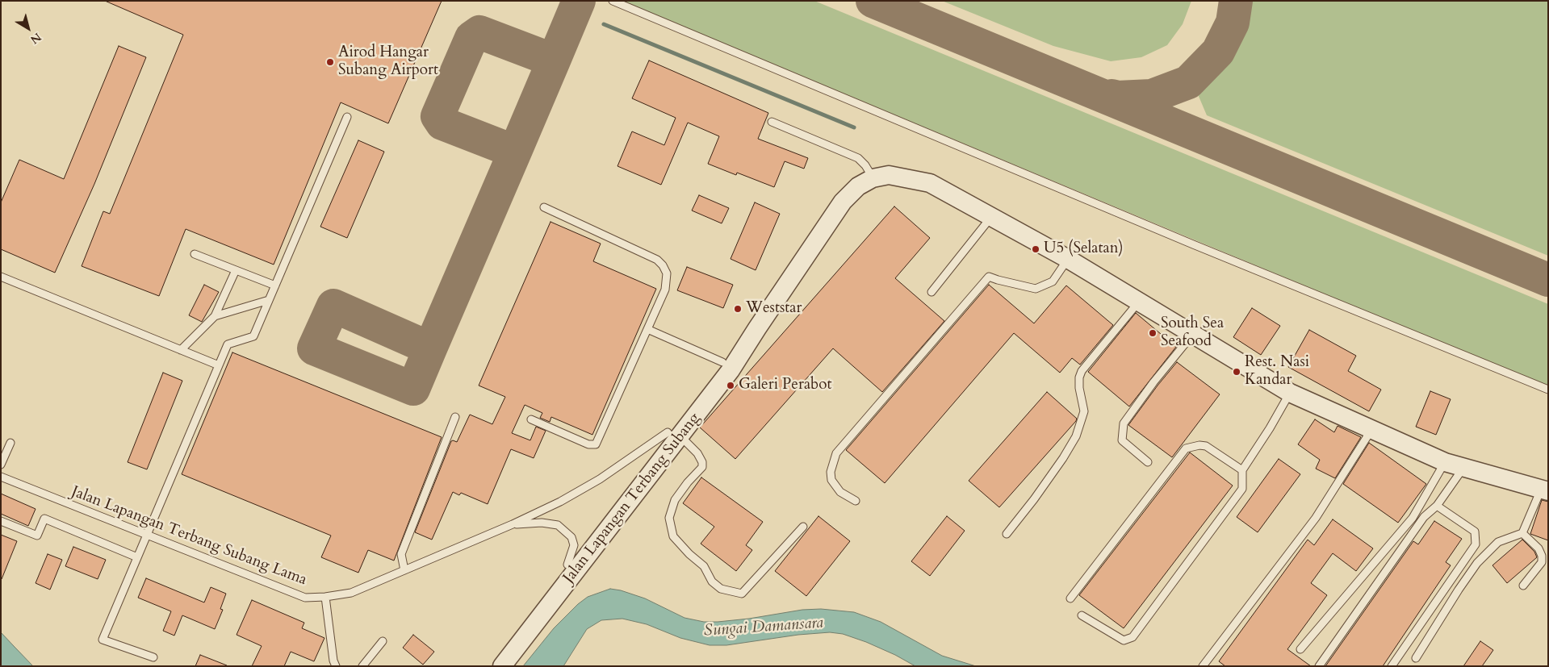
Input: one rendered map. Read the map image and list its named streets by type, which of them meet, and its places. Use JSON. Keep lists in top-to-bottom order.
{
  "streets": {
    "street": ["Jalan Lapangan Terbang Subang"],
    "lane": ["Jalan Lapangan Terbang Subang Lama"]
  },
  "crossings": [
    ["Jalan Lapangan Terbang Subang", "Jalan Lapangan Terbang Subang Lama"]
  ],
  "water": ["Sungai Damansara"],
  "places": [
    "Airod Hangar Subang Airport",
    "U5 (Selatan)",
    "Weststar",
    "South Sea Seafood",
    "Rest. Nasi Kandar",
    "Galeri Perabot"
  ],
  "north": "bottom right"
}
